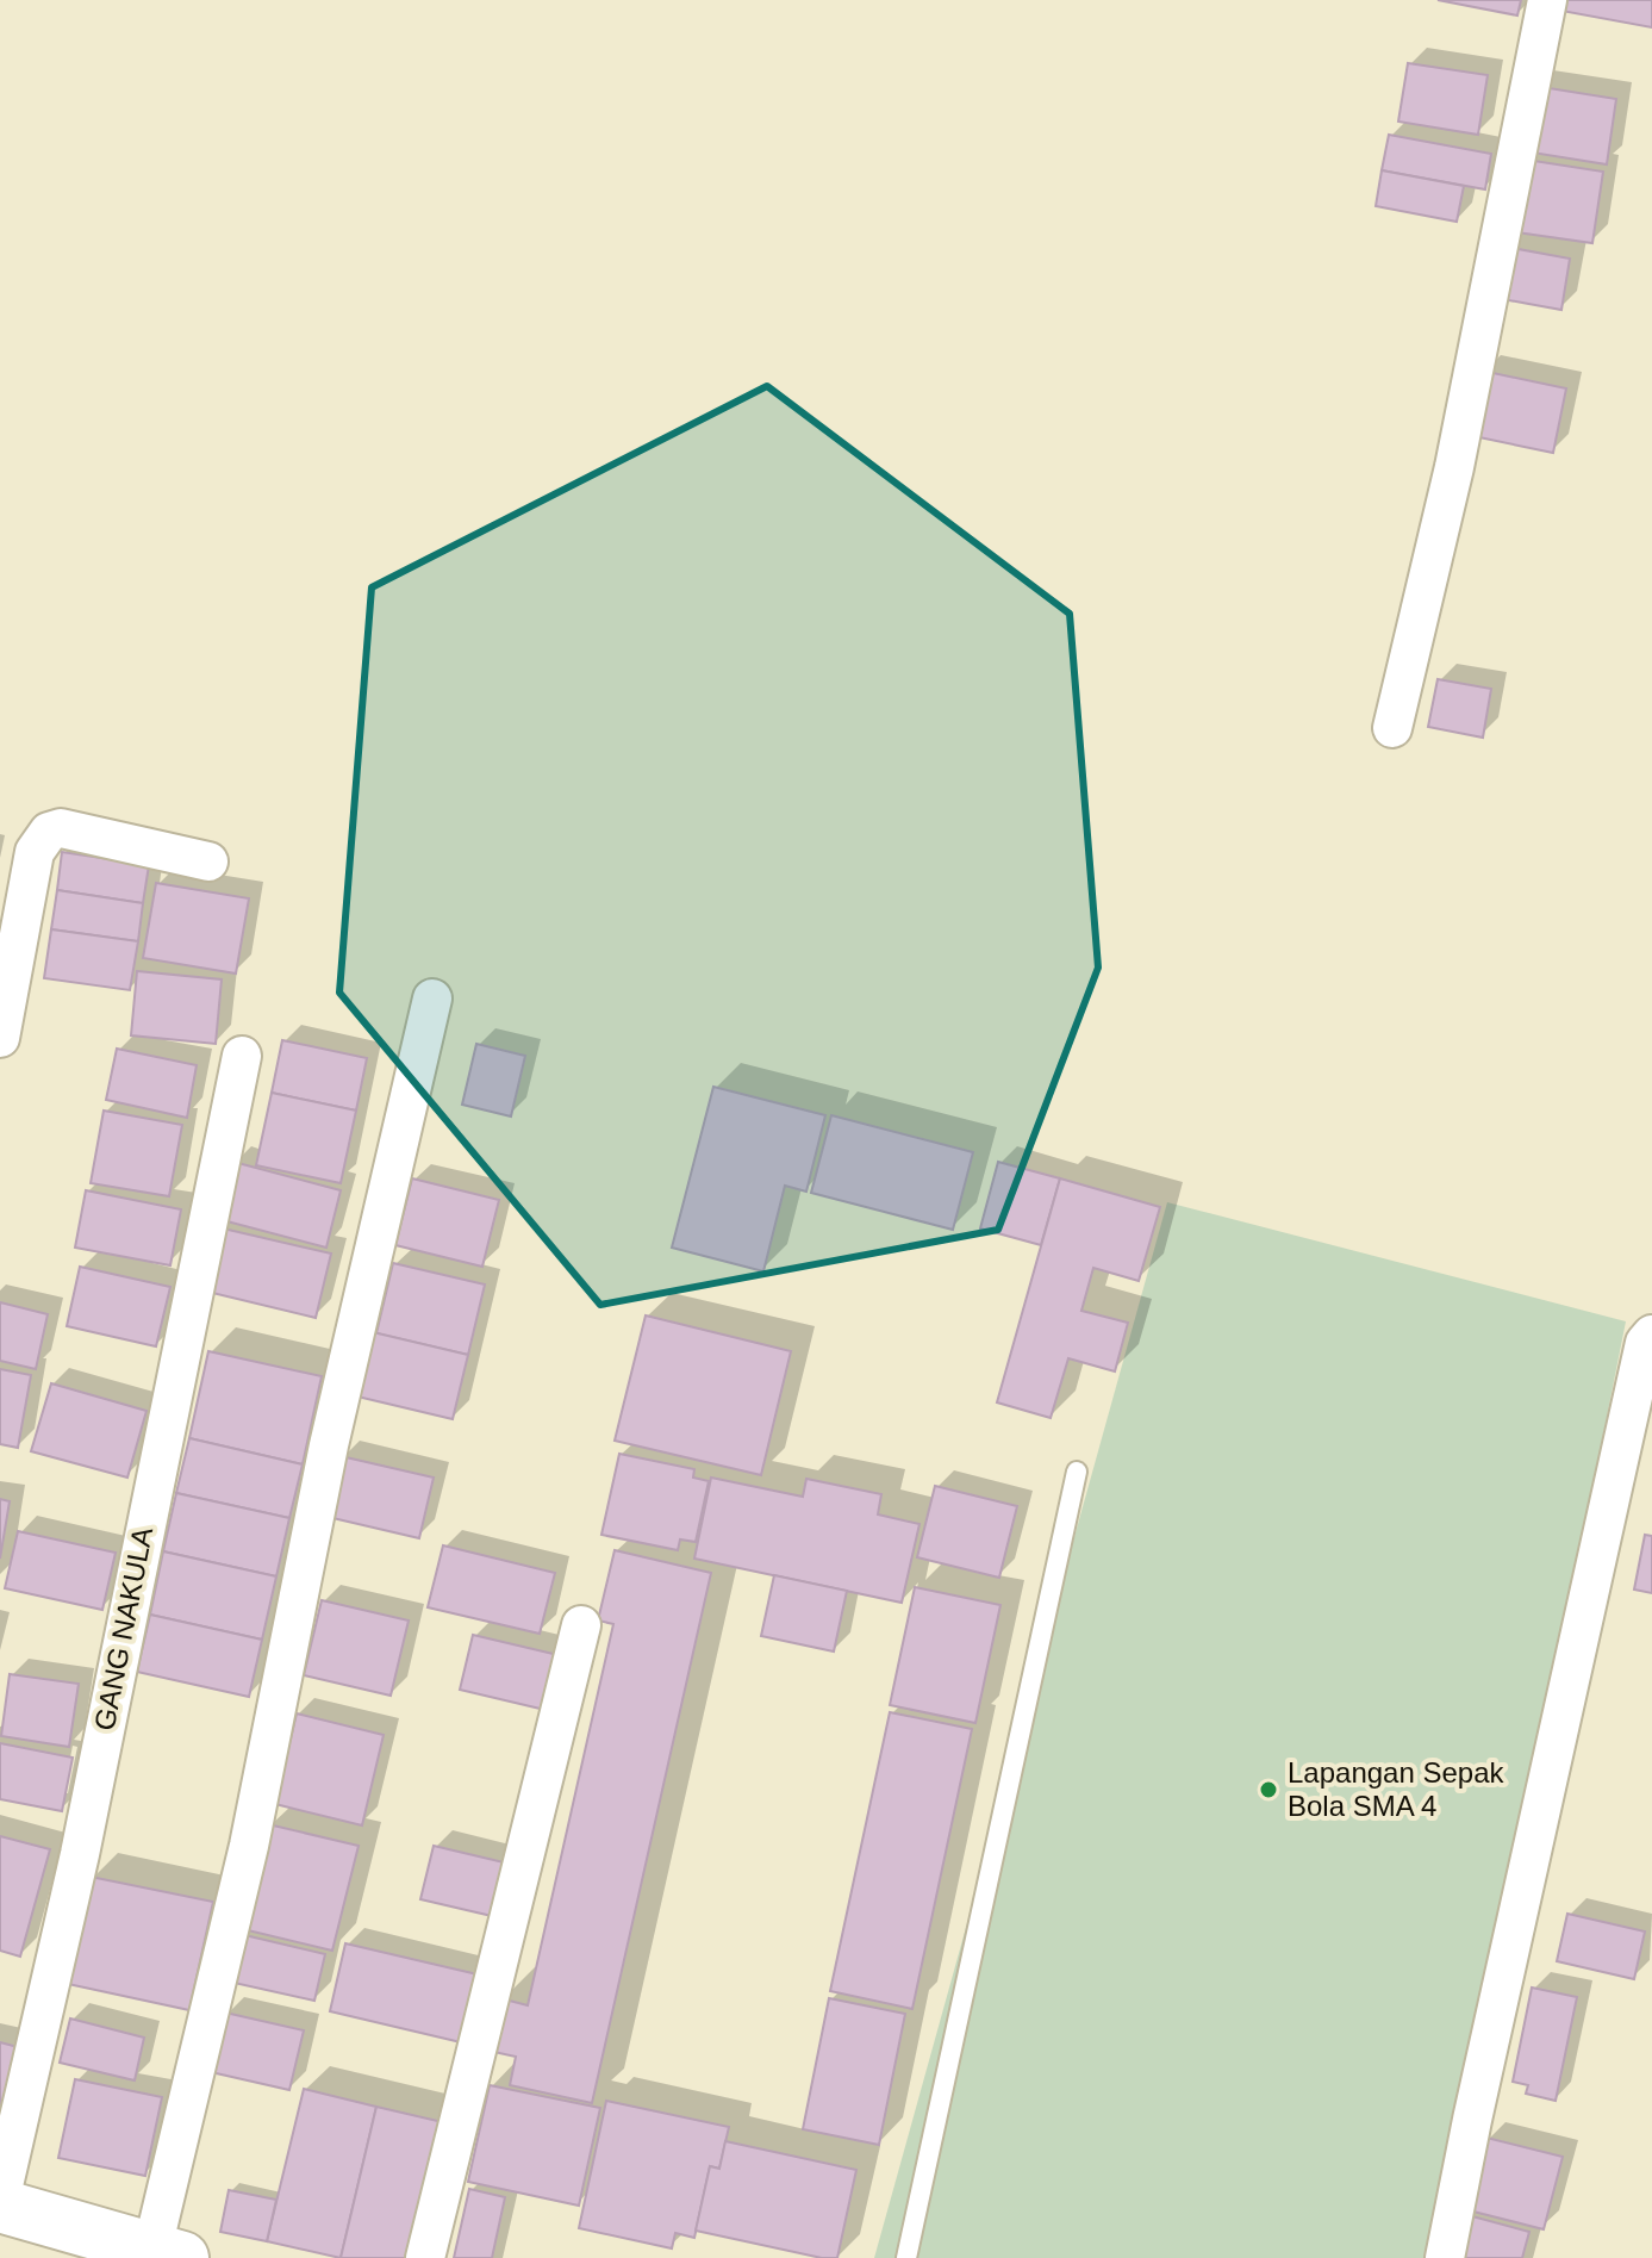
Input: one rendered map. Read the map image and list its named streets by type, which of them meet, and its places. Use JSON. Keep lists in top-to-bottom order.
{
  "streets": {
    "street": ["GANG NAKULA"]
  },
  "places": ["Lapangan Sepak Bola SMA 4"]
}
